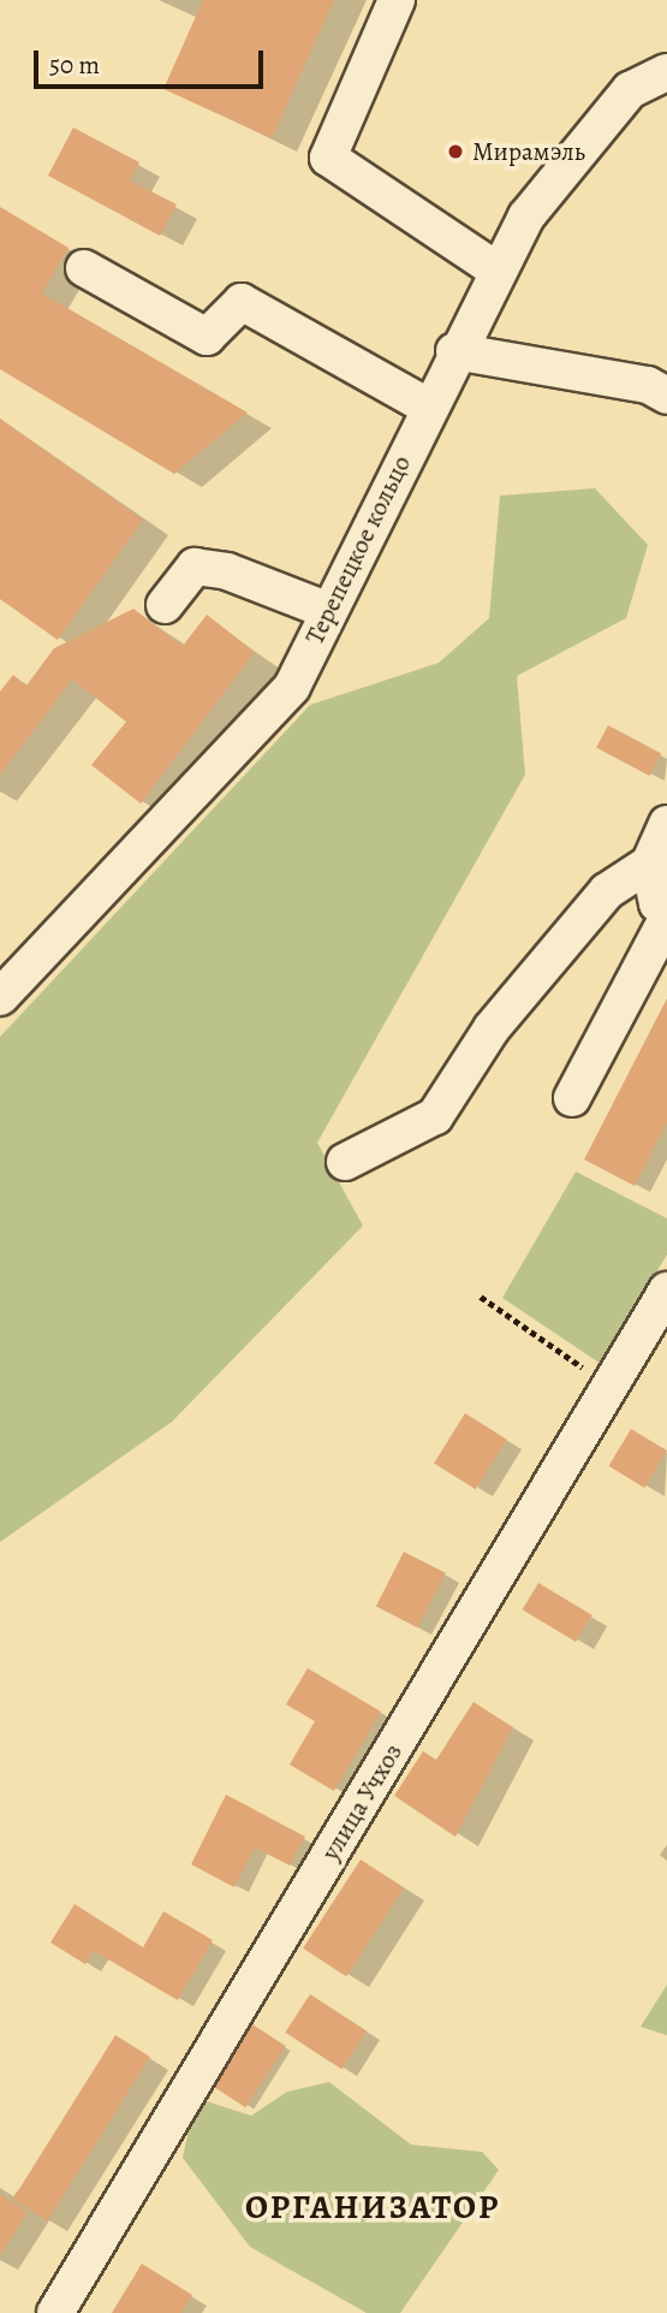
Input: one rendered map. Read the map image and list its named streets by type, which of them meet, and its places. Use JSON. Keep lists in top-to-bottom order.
{
  "streets": {
    "street": ["Терепецкое кольцо", "улица Учхоз"]
  },
  "districts": ["ОРГАНИЗАТОР"],
  "places": ["Мирамэль"],
  "scale_bar": "50 m"
}
